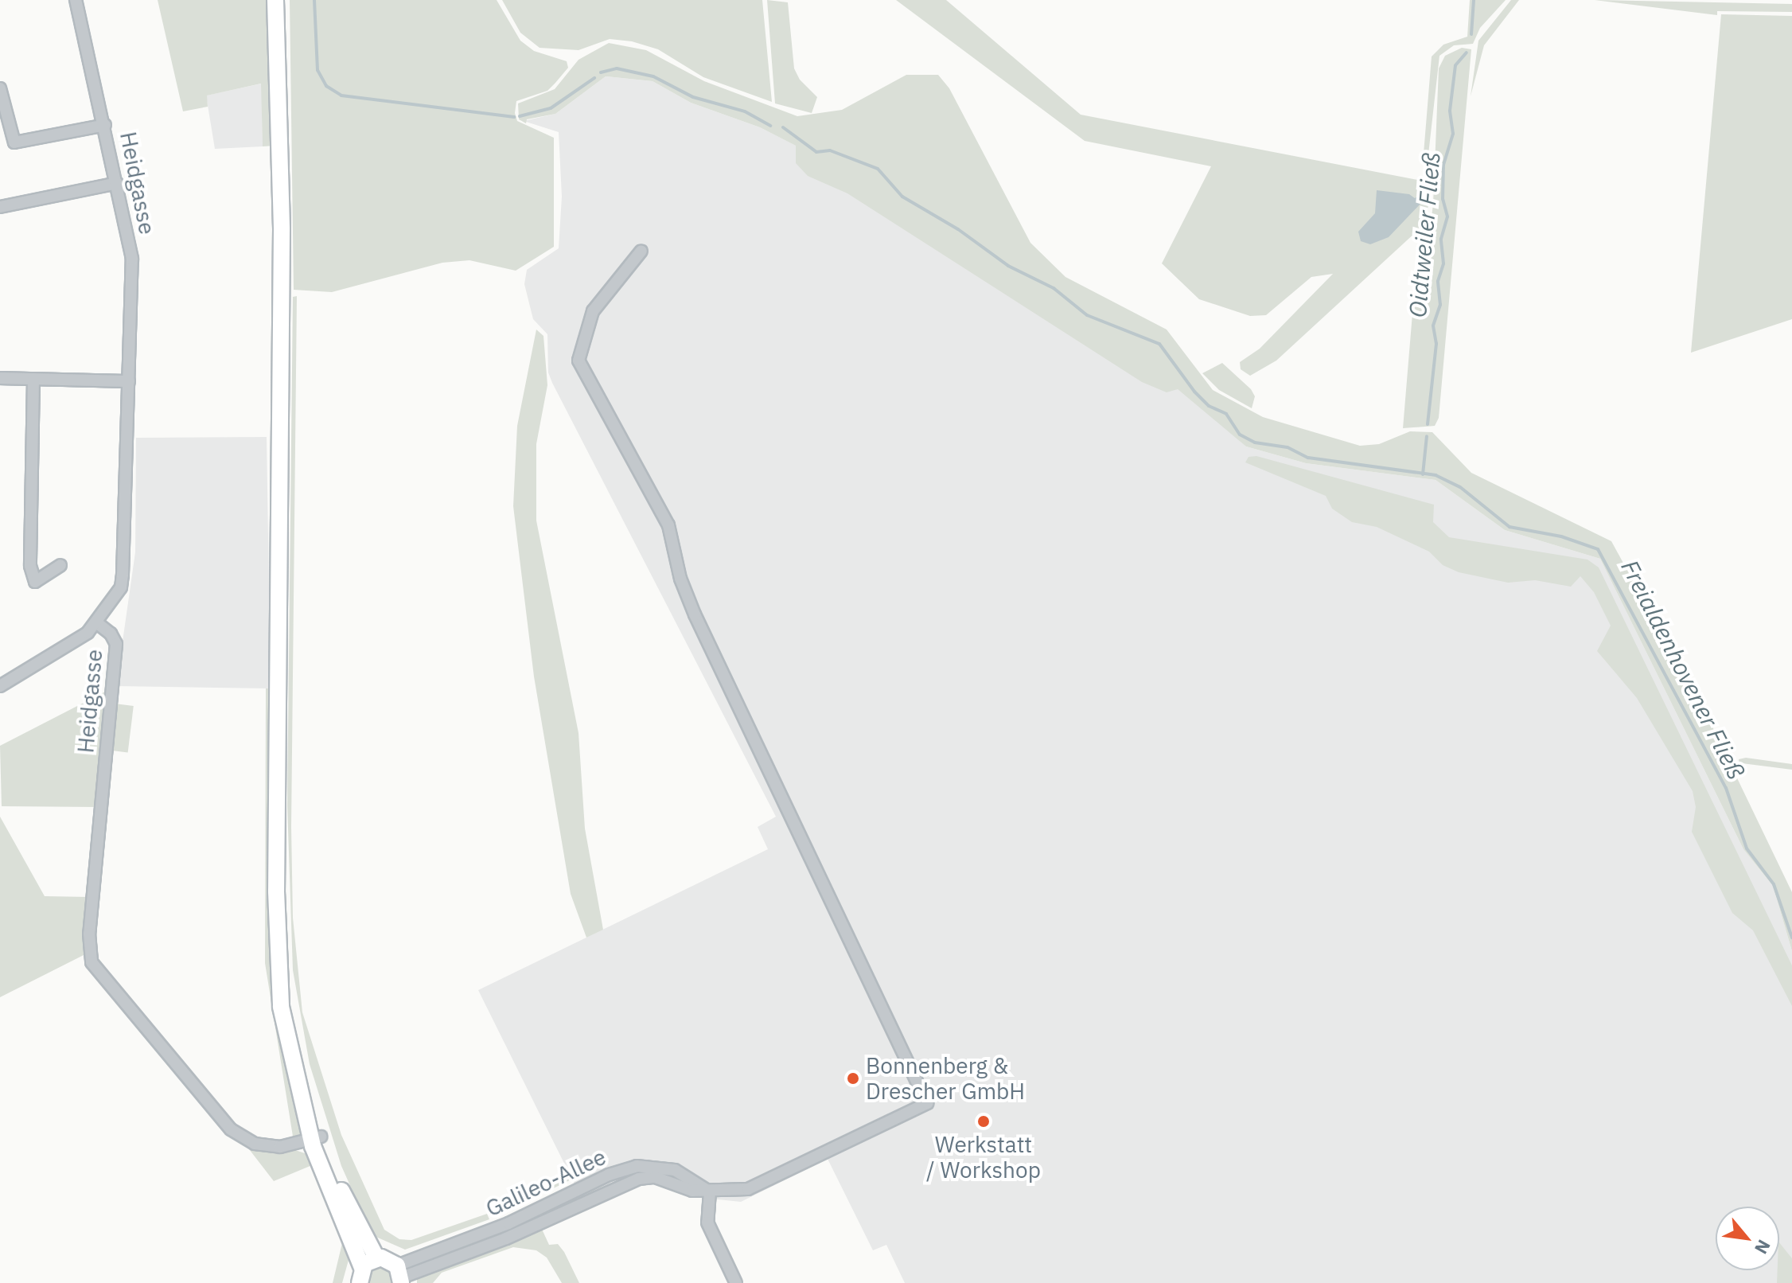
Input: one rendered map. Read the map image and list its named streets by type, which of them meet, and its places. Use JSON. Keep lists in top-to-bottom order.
{
  "streets": {
    "street": ["Heidgasse", "Galileo-Allee"]
  },
  "water": ["Oidtweiler Fließ", "Freialdenhovener Fließ"],
  "places": ["Bonnenberg & Drescher GmbH", "Werkstatt / Workshop"],
  "north": "bottom right"
}
